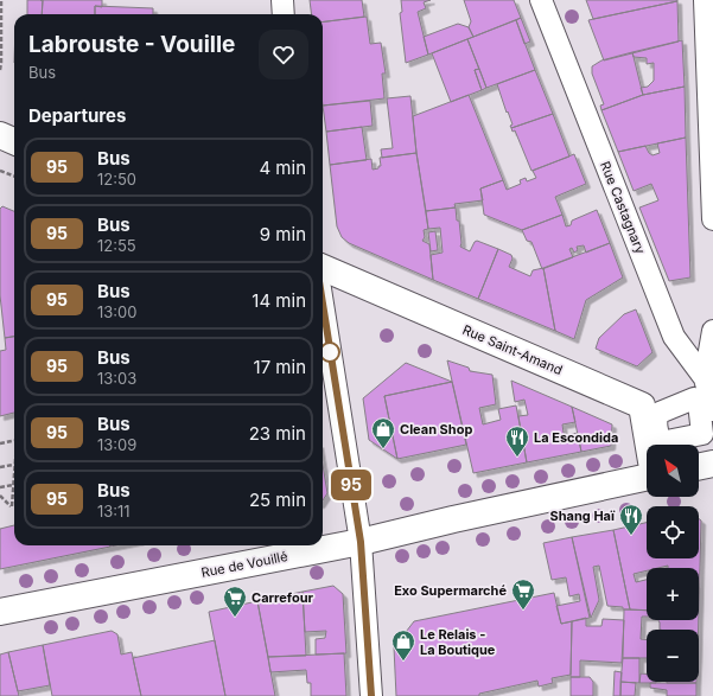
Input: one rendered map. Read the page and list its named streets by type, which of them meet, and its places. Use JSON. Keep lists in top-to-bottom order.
{
  "streets": {
    "main road": ["Rue Saint-Amand", "Rue de Vouillé"],
    "street": ["Rue Castagnary"]
  },
  "places": {
    "shop": ["Clean Shop", "Le Relais - La Boutique"],
    "restaurant": ["La Escondida", "Shang Haï"],
    "supermarket": ["Exo Supermarché", "Carrefour"]
  },
  "lines": ["bus line 95"],
  "north": "top left",
  "page": {
    "on_map": "95",
    "heading": [
      ["Labrouste - Vouille", "Bus"],
      "Departures"
    ],
    "list": [
      {
        "mark": "95",
        "name": "Bus",
        "note": "12:50",
        "value": "4 min"
      },
      {
        "mark": "95",
        "name": "Bus",
        "note": "12:55",
        "value": "9 min"
      },
      {
        "mark": "95",
        "name": "Bus",
        "note": "13:00",
        "value": "14 min"
      },
      {
        "mark": "95",
        "name": "Bus",
        "note": "13:03",
        "value": "17 min"
      },
      {
        "mark": "95",
        "name": "Bus",
        "note": "13:09",
        "value": "23 min"
      },
      {
        "mark": "95",
        "name": "Bus",
        "note": "13:11",
        "value": "25 min"
      }
    ],
    "map_buttons": ["+", "−"]
  }
}
